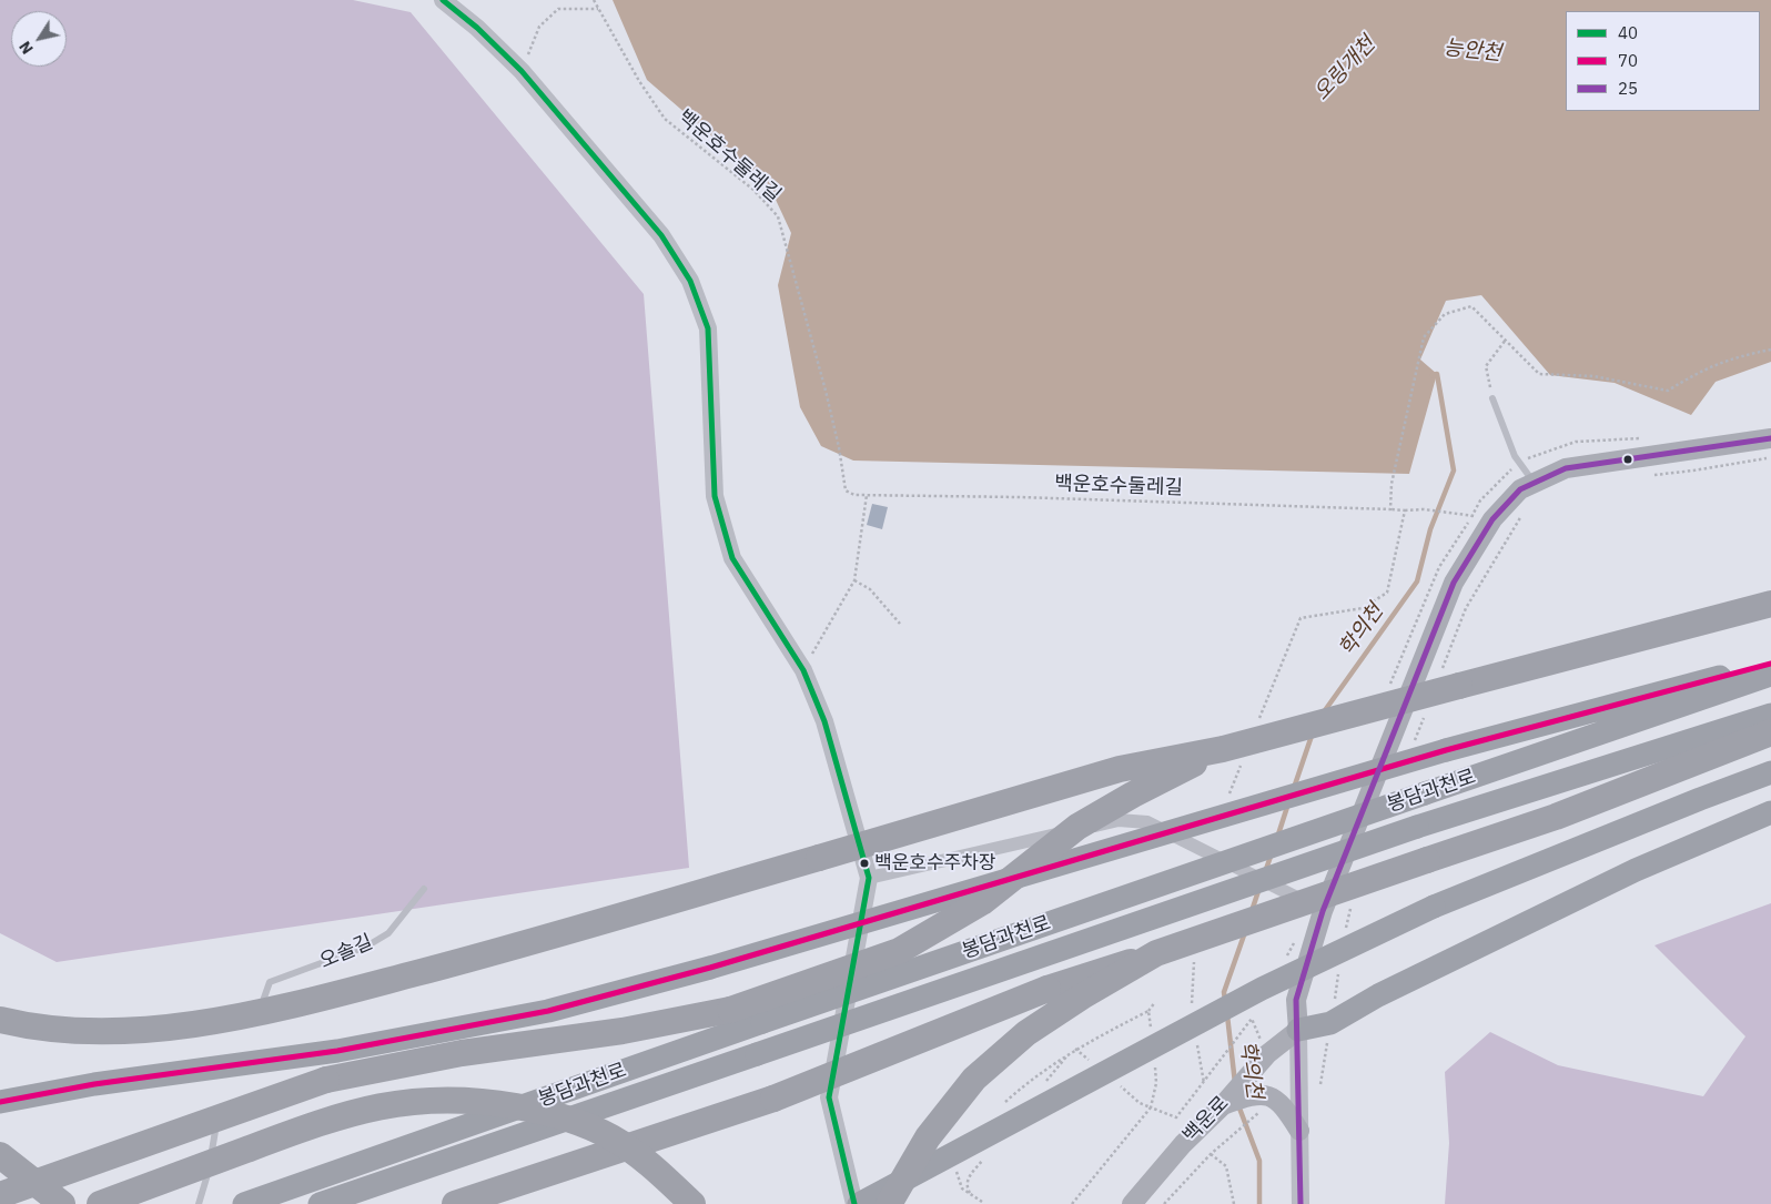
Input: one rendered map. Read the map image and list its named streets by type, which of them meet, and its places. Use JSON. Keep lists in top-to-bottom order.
{
  "streets": {
    "highway": ["봉담과천로"],
    "main road": ["백운로"],
    "lane": ["오솔길"],
    "path": ["백운호수둘레길"]
  },
  "water": ["능안천", "오링개천", "학의천"],
  "places": ["백운호수주차장"],
  "lines": ["transit line 40", "transit line 25", "transit line 70"],
  "legend": ["40", "70", "25"],
  "north": "bottom left"
}
